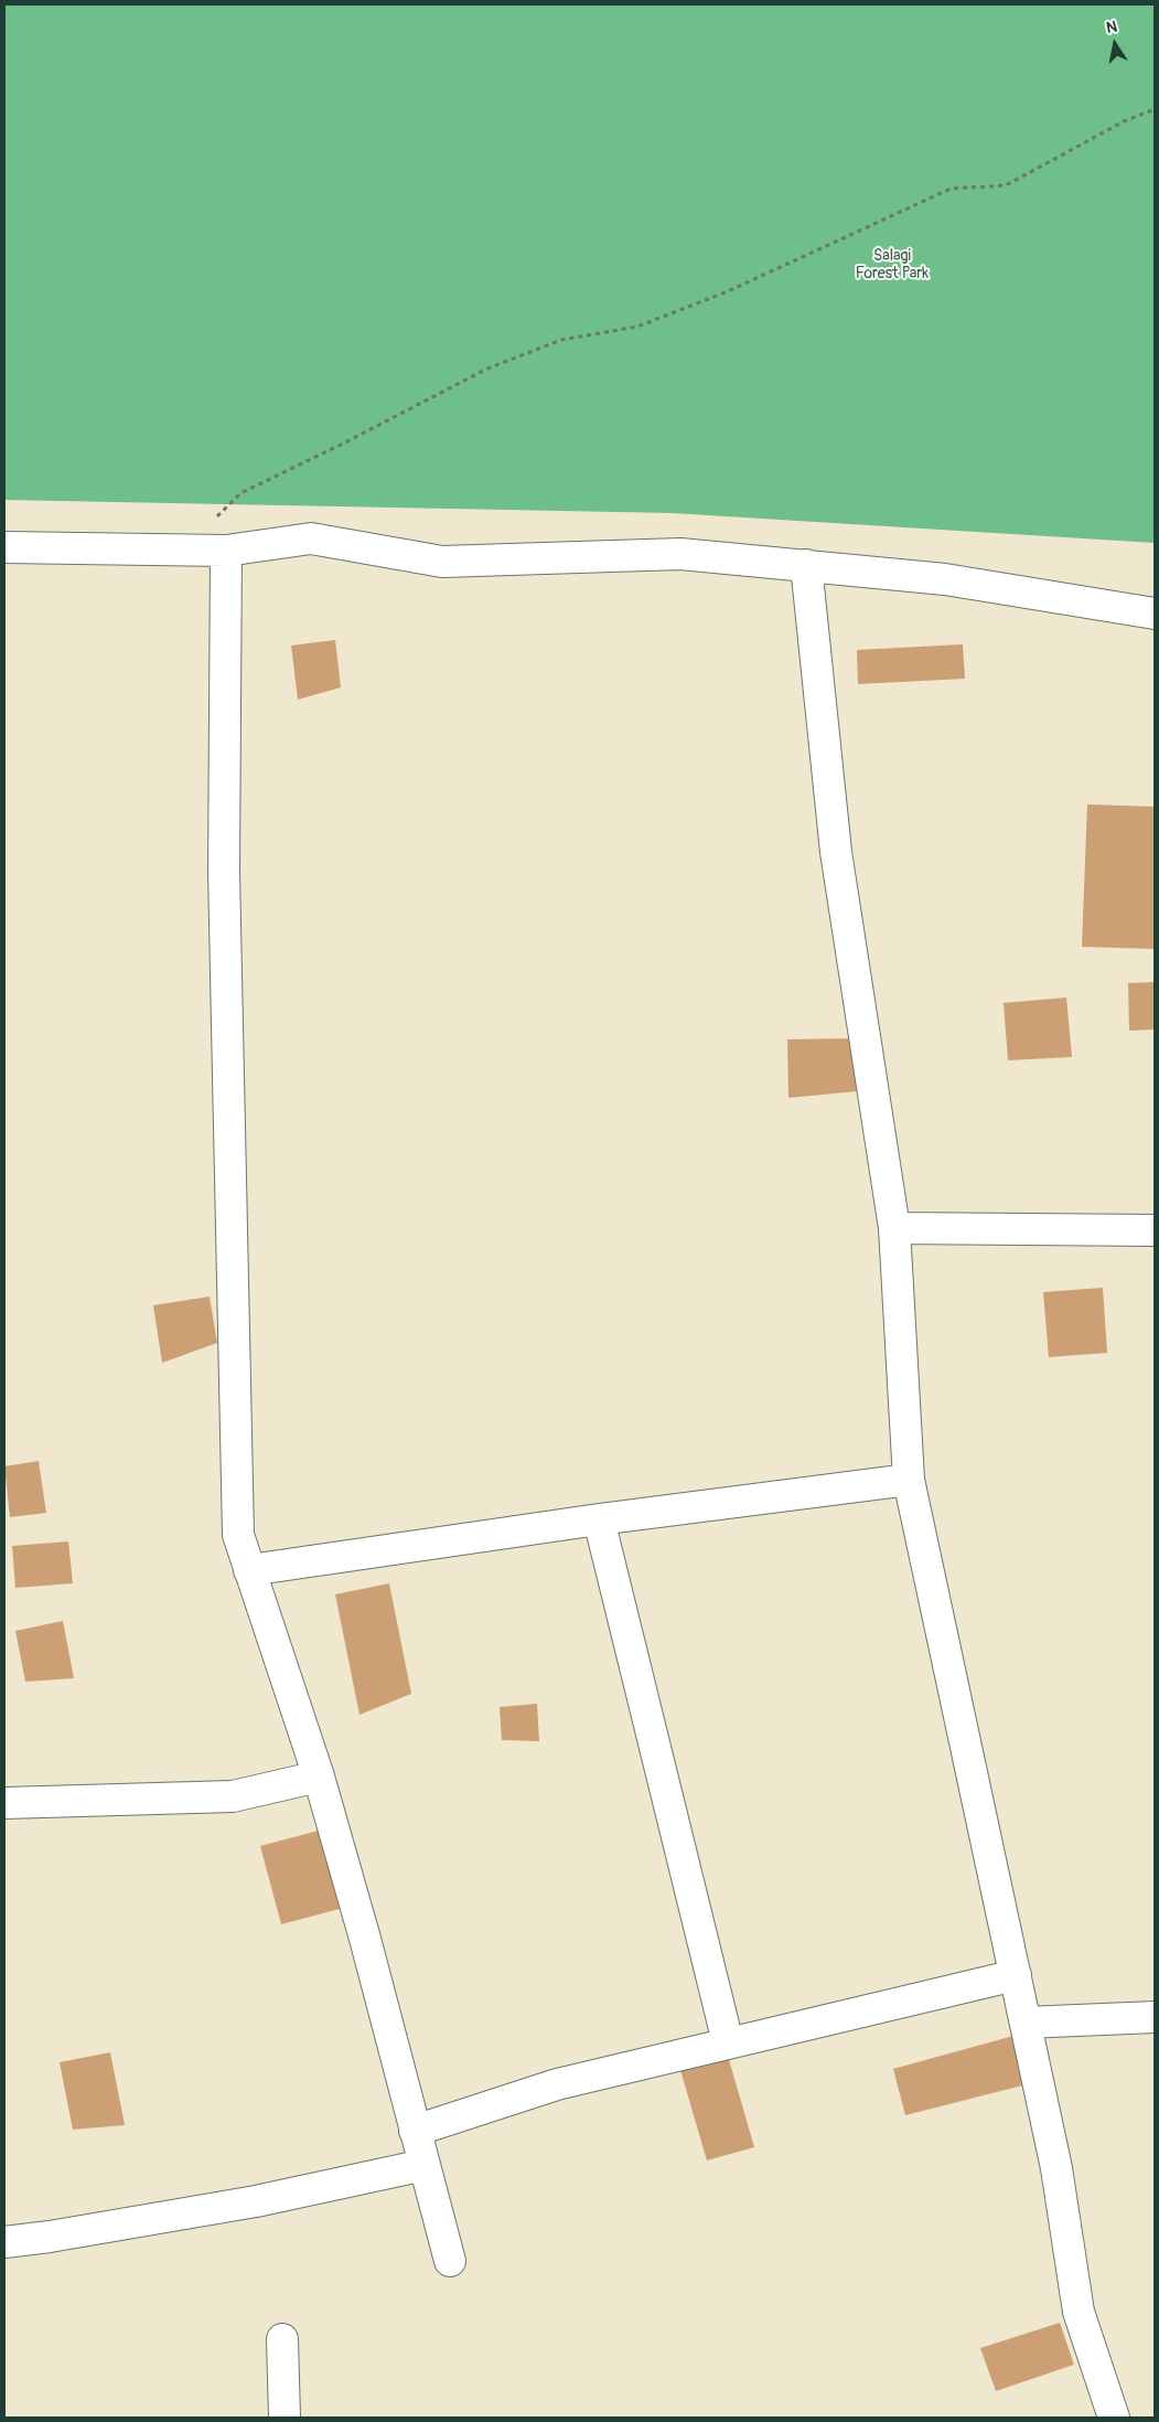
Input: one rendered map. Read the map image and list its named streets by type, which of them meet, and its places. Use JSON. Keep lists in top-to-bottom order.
{
  "parks": ["Salagi Forest Park"],
  "north": "top"
}
